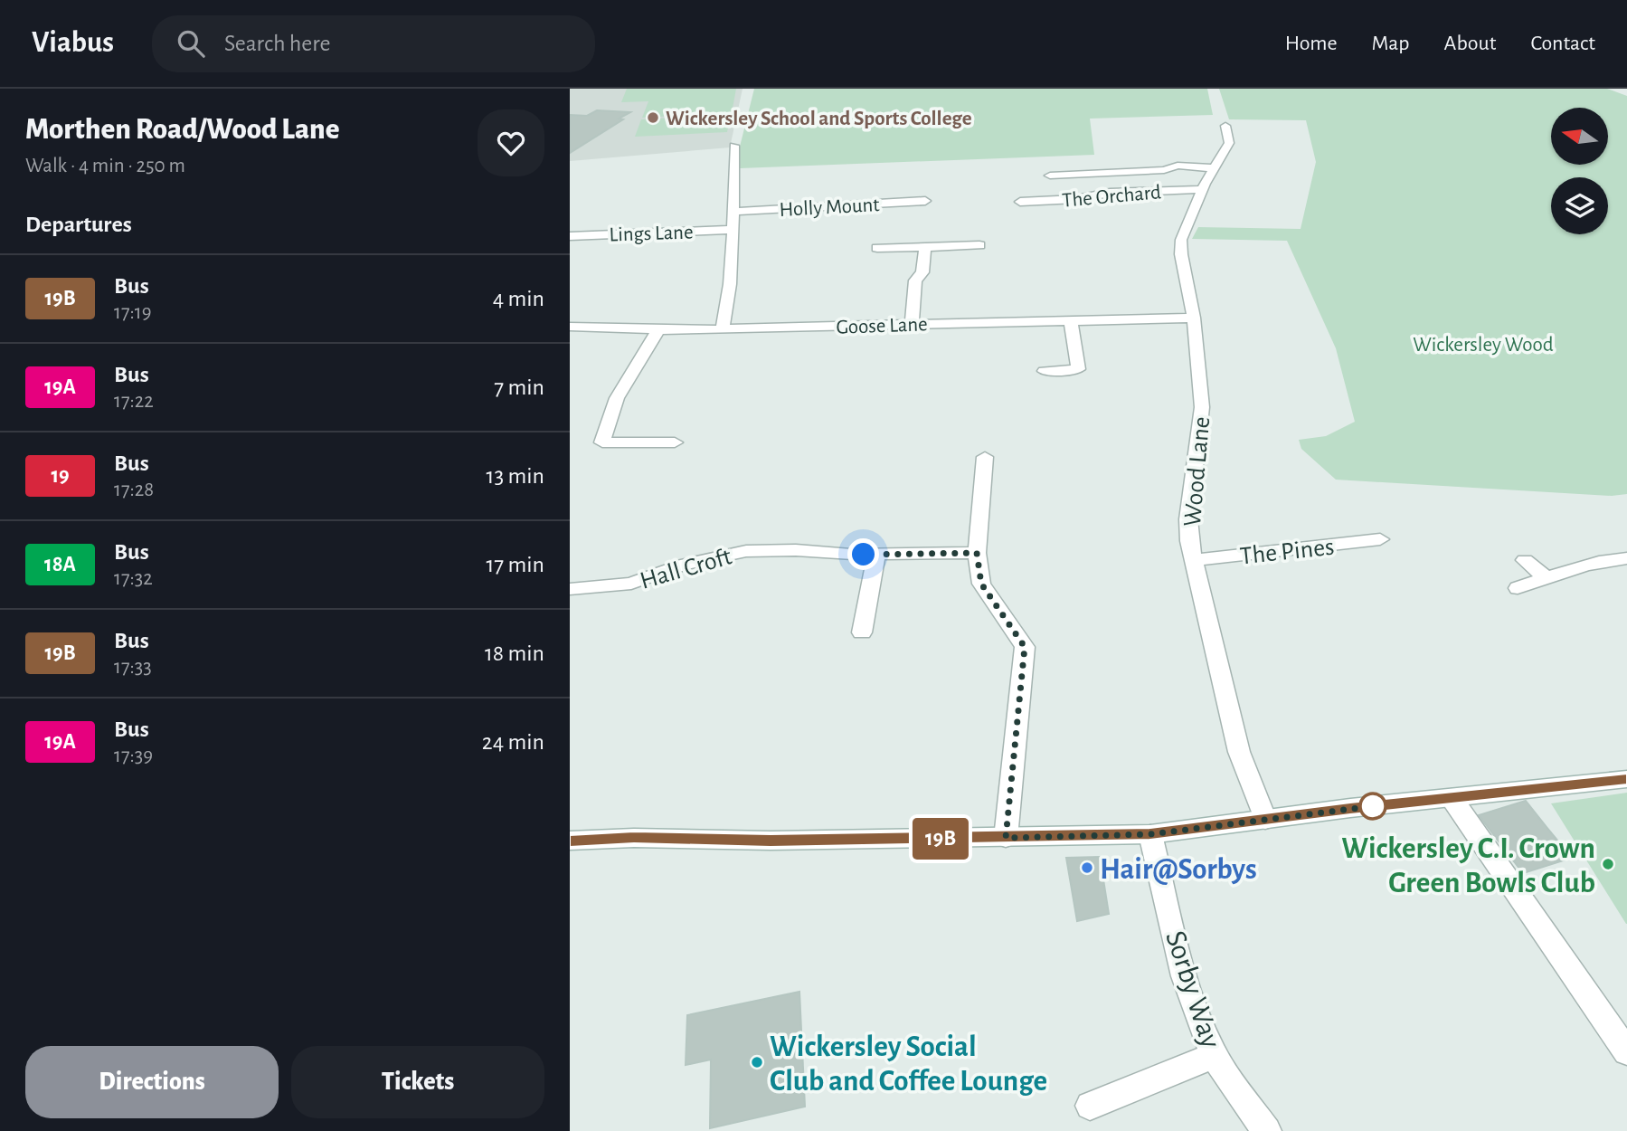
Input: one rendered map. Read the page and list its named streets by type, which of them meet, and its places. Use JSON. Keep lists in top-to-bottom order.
{
  "streets": {
    "street": [
      "The Orchard",
      "Holly Mount",
      "Lings Lane",
      "Goose Lane",
      "Wood Lane",
      "The Pines",
      "Hall Croft",
      "Sorby Way"
    ]
  },
  "crossings": [
    ["The Orchard", "Wood Lane"],
    ["Holly Mount", "Lings Lane"],
    ["Lings Lane", "Goose Lane"],
    ["Goose Lane", "Wood Lane"],
    ["Wood Lane", "The Pines"]
  ],
  "parks": ["Wickersley Wood"],
  "places": [
    "Wickersley School and Sports College",
    "Wickersley C.I. Crown Green Bowls Club",
    "Hair@Sorbys",
    "Wickersley Social Club and Coffee Lounge"
  ],
  "lines": ["bus line 19B"],
  "north": "left",
  "page": {
    "header": "Viabus",
    "search": "Search here",
    "nav": [
      "Home",
      "Map",
      "About",
      "Contact"
    ],
    "heading": [
      ["Morthen Road/Wood Lane", "Walk · 4 min · 250 m"],
      "Departures"
    ],
    "on_map": "19B",
    "list": [
      {
        "mark": "19B",
        "name": "Bus",
        "note": "17:19",
        "value": "4 min"
      },
      {
        "mark": "19A",
        "name": "Bus",
        "note": "17:22",
        "value": "7 min"
      },
      {
        "mark": "19",
        "name": "Bus",
        "note": "17:28",
        "value": "13 min"
      },
      {
        "mark": "18A",
        "name": "Bus",
        "note": "17:32",
        "value": "17 min"
      },
      {
        "mark": "19B",
        "name": "Bus",
        "note": "17:33",
        "value": "18 min"
      },
      {
        "mark": "19A",
        "name": "Bus",
        "note": "17:39",
        "value": "24 min"
      }
    ],
    "buttons": ["Directions", "Tickets"]
  }
}
